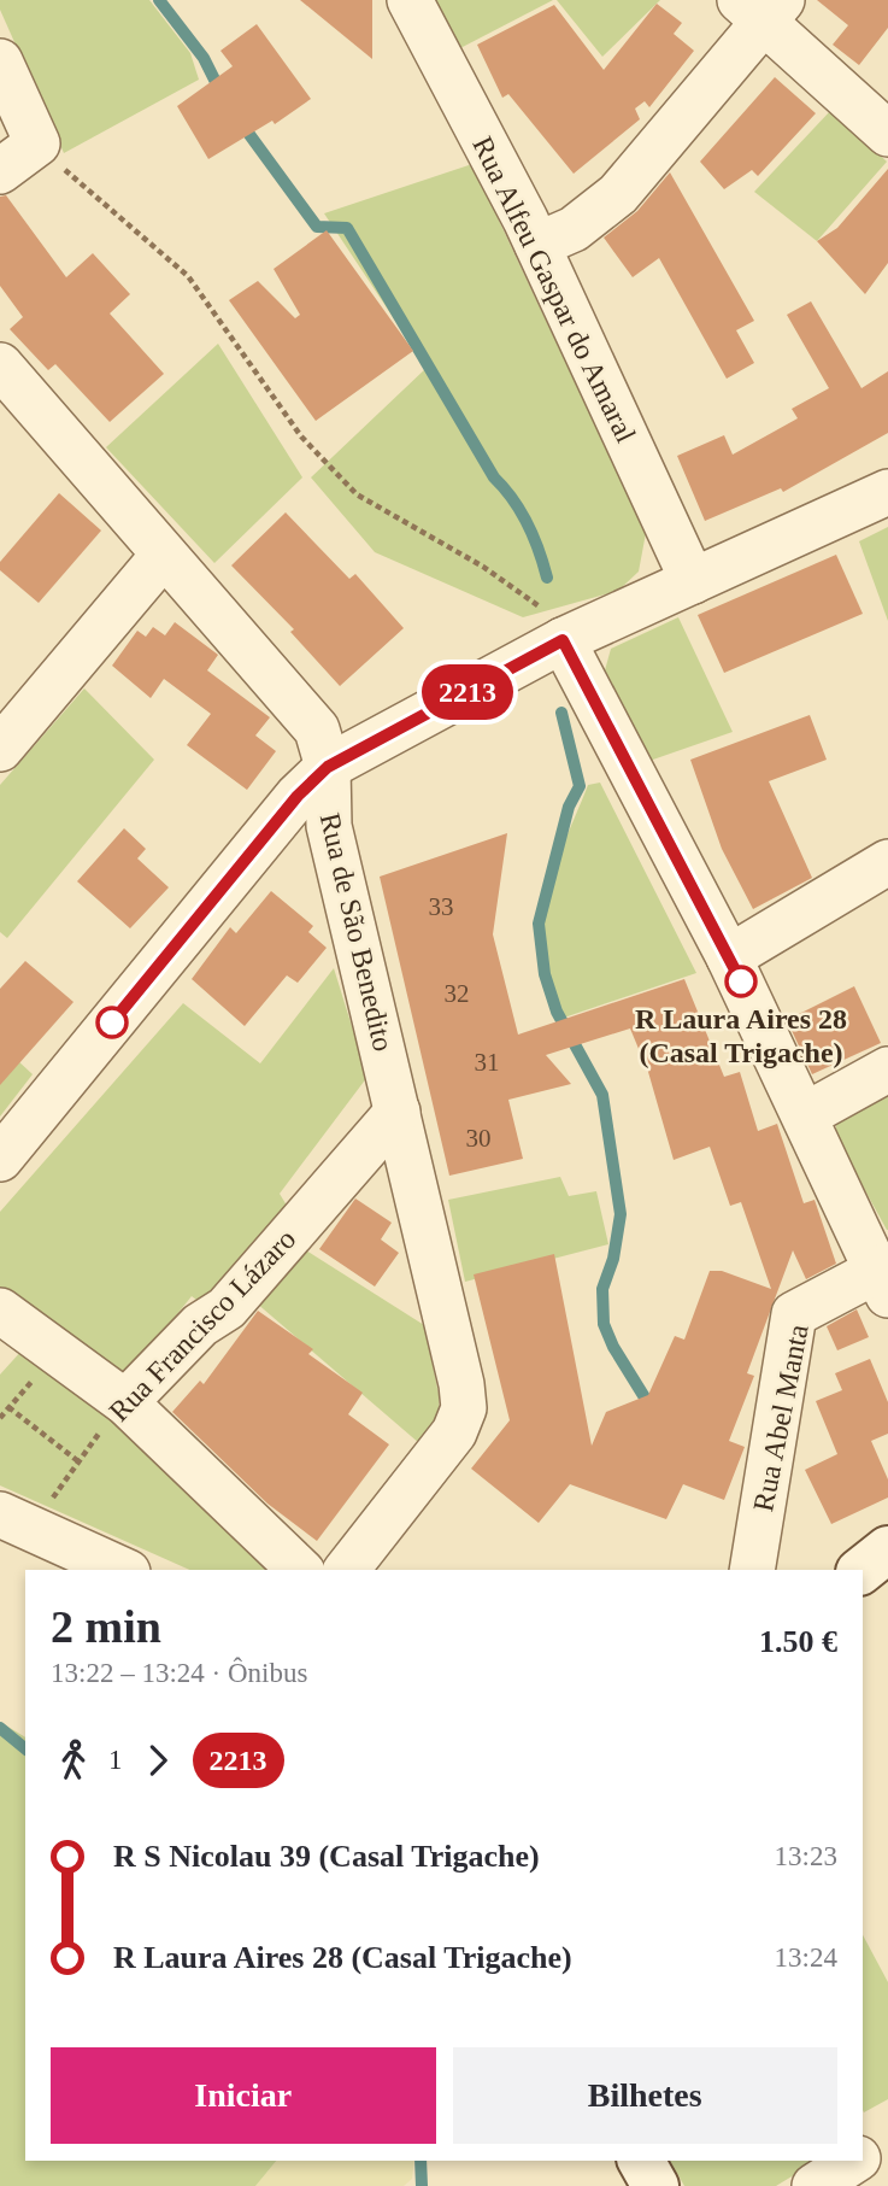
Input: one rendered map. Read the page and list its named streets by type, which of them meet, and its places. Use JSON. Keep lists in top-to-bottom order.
{
  "streets": {
    "street": [
      "Rua Alfeu Gaspar do Amaral",
      "Rua de São Benedito",
      "Rua Francisco Lázaro",
      "Rua Abel Manta"
    ]
  },
  "crossings": [
    ["Rua de São Benedito", "Rua Francisco Lázaro"]
  ],
  "places": ["R Laura Aires 28 (Casal Trigache)"],
  "lines": ["bus line 2213"],
  "house_numbers": [
    "33",
    "32",
    "31",
    "30"
  ],
  "page": {
    "on_map": "2213",
    "heading": ["2 min", "13:22 – 13:24 · Ônibus", "1.50 €"],
    "legs": ["1", "2213"],
    "list": [
      {
        "name": "R S Nicolau 39 (Casal Trigache)",
        "value": "13:23"
      },
      {
        "name": "R Laura Aires 28 (Casal Trigache)",
        "value": "13:24"
      }
    ],
    "buttons": ["Iniciar", "Bilhetes"]
  }
}
